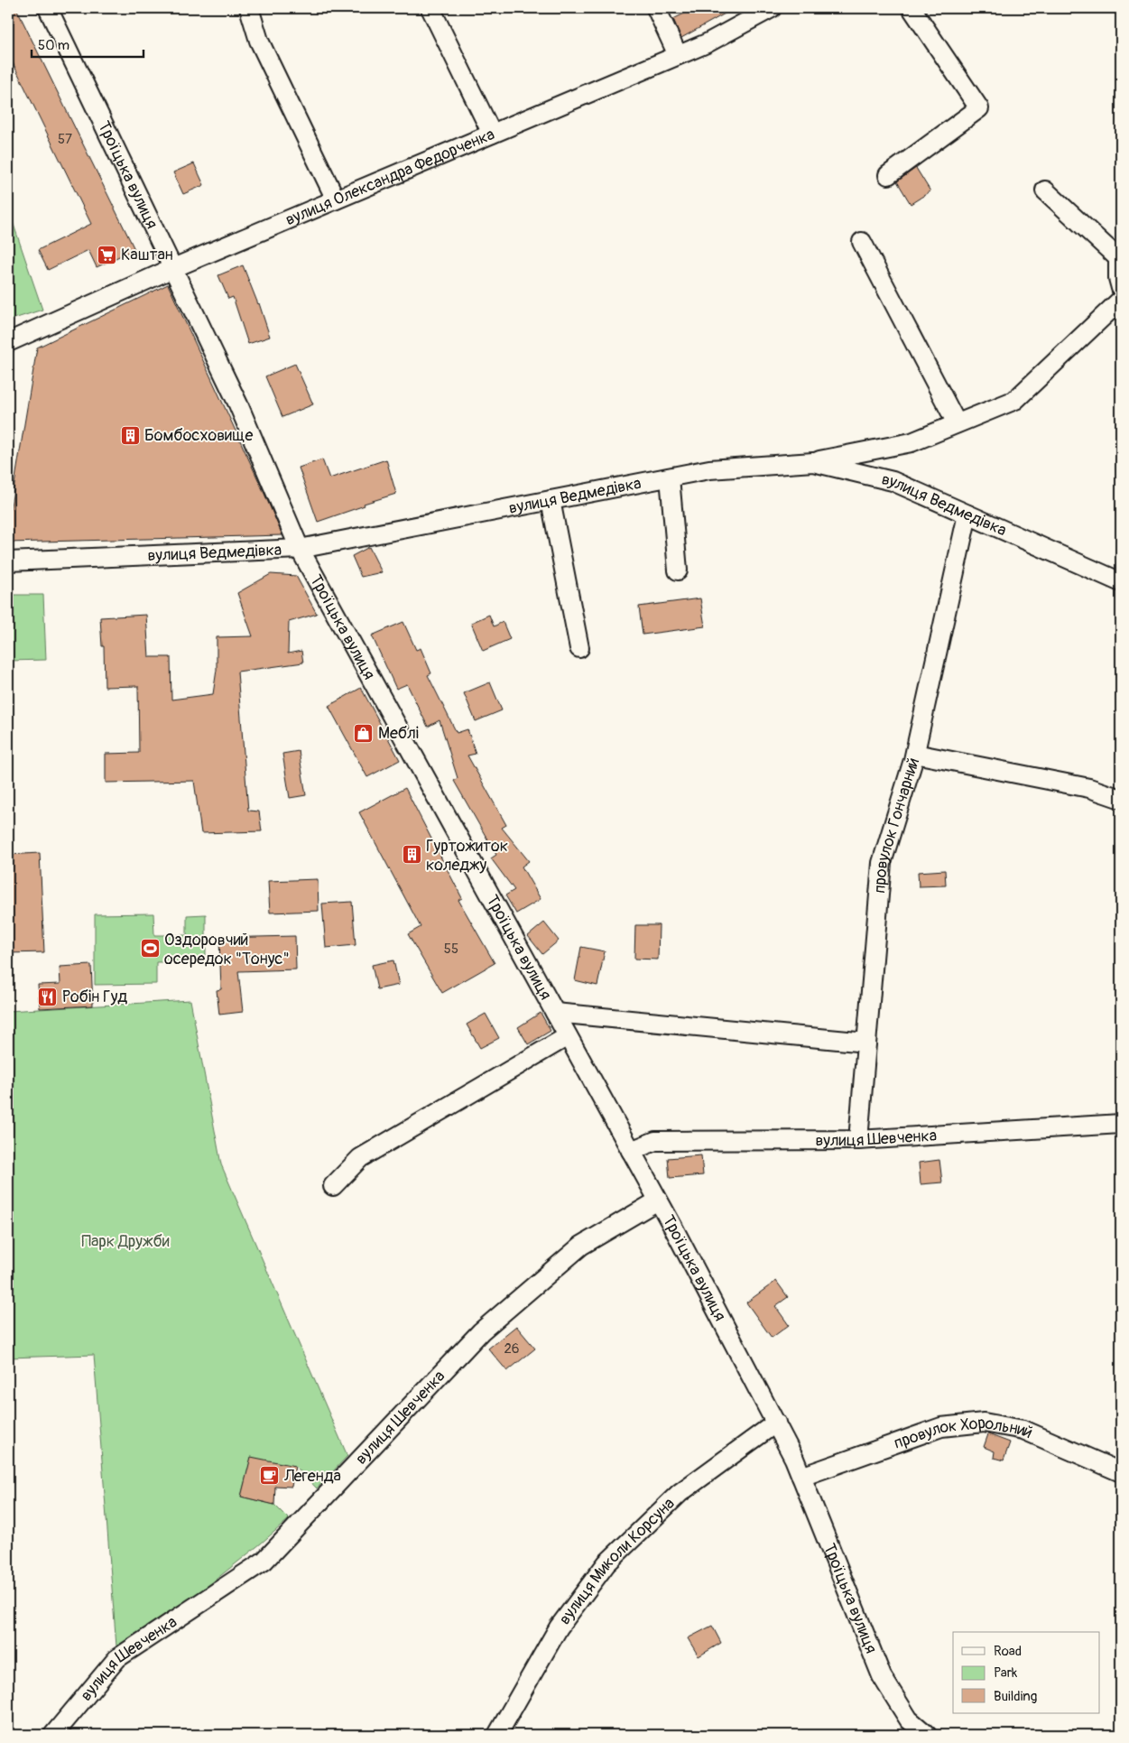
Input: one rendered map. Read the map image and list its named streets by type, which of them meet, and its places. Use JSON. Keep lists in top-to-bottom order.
{
  "streets": {
    "street": [
      "Троїцька вулиця",
      "вулиця Олександра Федорченка",
      "вулиця Ведмедівка",
      "провулок Гончарний",
      "вулиця Шевченка",
      "провулок Хорольний",
      "вулиця Миколи Корсуна"
    ]
  },
  "crossings": [
    ["Троїцька вулиця", "вулиця Олександра Федорченка"],
    ["Троїцька вулиця", "вулиця Ведмедівка"],
    ["Троїцька вулиця", "вулиця Шевченка"],
    ["Троїцька вулиця", "провулок Хорольний"],
    ["Троїцька вулиця", "вулиця Миколи Корсуна"],
    ["вулиця Ведмедівка", "провулок Гончарний"],
    ["провулок Гончарний", "вулиця Шевченка"]
  ],
  "parks": ["Парк Дружби"],
  "places": {
    "supermarket": ["Каштан"],
    "building": ["Бомбосховище", "Гуртожиток коледжу"],
    "shop": ["Меблі"],
    "sports": ["Оздоровчий осередок \"Тонус\""],
    "restaurant": ["Робін Гуд"],
    "cafe": ["Легенда"]
  },
  "house_numbers": ["57", "55", "26"],
  "legend": ["Road", "Park", "Building"],
  "scale_bar": "50 m"
}
